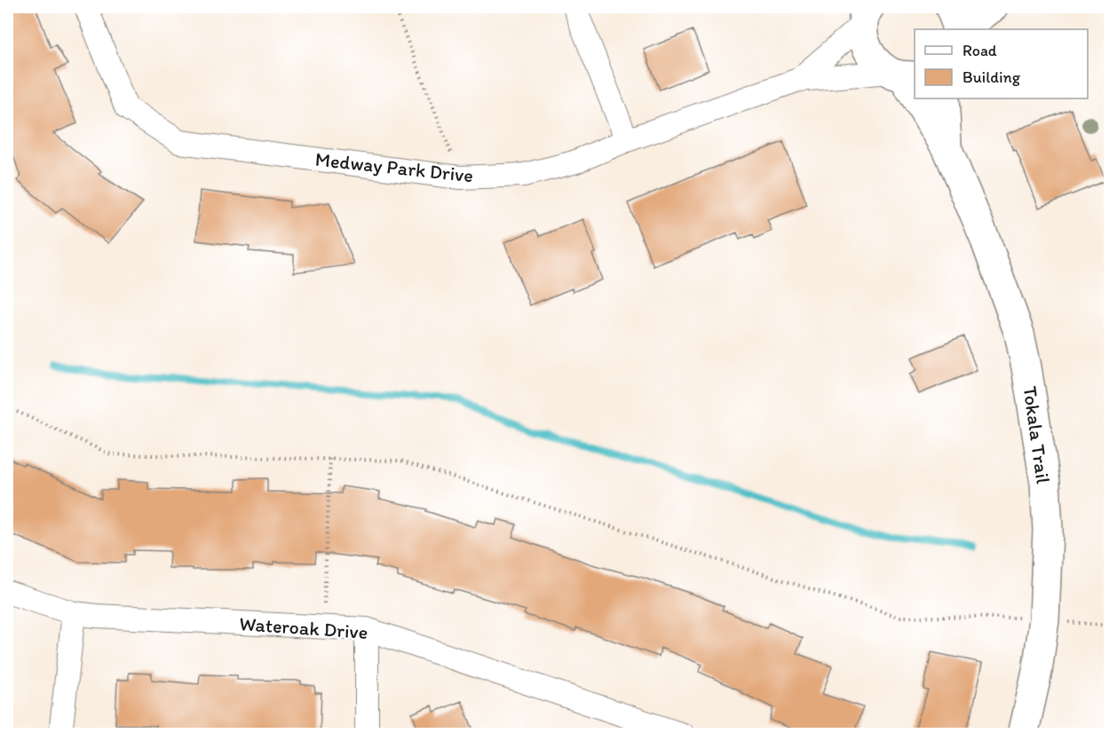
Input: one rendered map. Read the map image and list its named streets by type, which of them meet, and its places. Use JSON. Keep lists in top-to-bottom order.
{
  "streets": {
    "street": ["Medway Park Drive", "Tokala Trail", "Wateroak Drive"]
  },
  "crossings": [
    ["Medway Park Drive", "Tokala Trail"]
  ],
  "legend": ["Road", "Building"]
}
